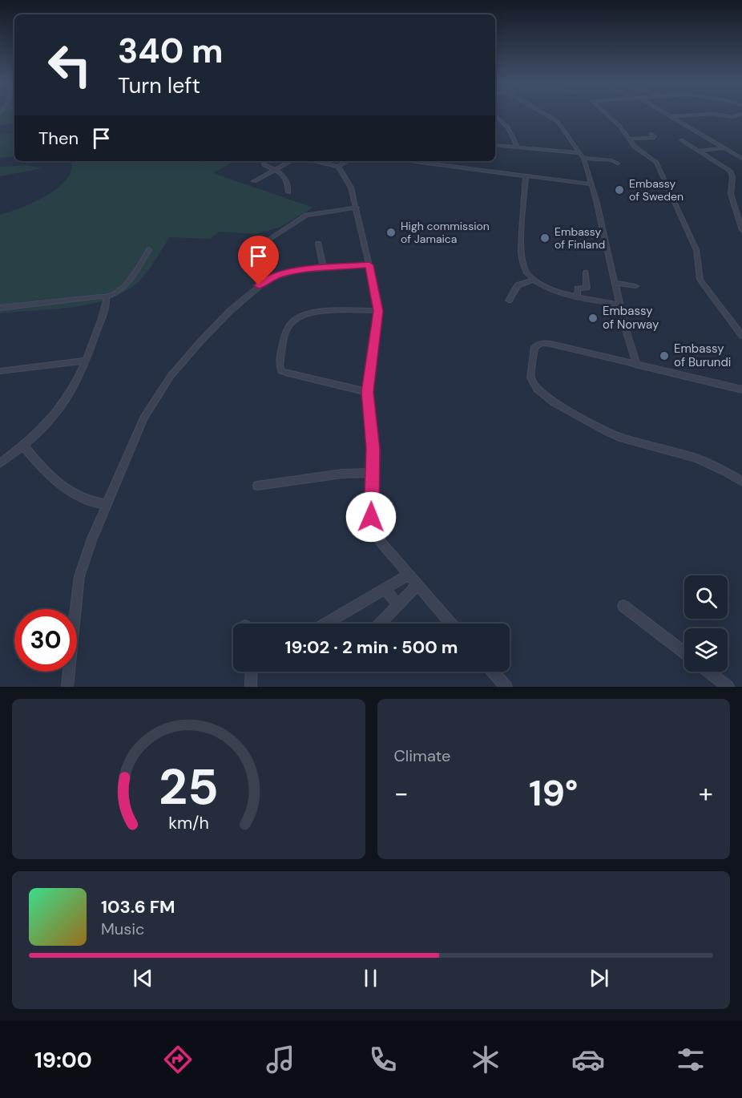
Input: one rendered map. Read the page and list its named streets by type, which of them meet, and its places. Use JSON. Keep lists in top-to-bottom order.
{
  "places": [
    "Embassy of Sweden",
    "High commission of Jamaica",
    "Embassy of Finland",
    "Embassy of Norway",
    "Embassy of Burundi"
  ],
  "page": {
    "turn": ["340 m", "Turn left"],
    "then": "Then",
    "limit": "30",
    "trip": "19:02 · 2 min · 500 m",
    "tile": "Climate",
    "heat": ["−", "19°", "+"],
    "song": ["103.6 FM", "Music"],
    "tabs": "19:00",
    "gauge": ["25", "km/h"]
  }
}
